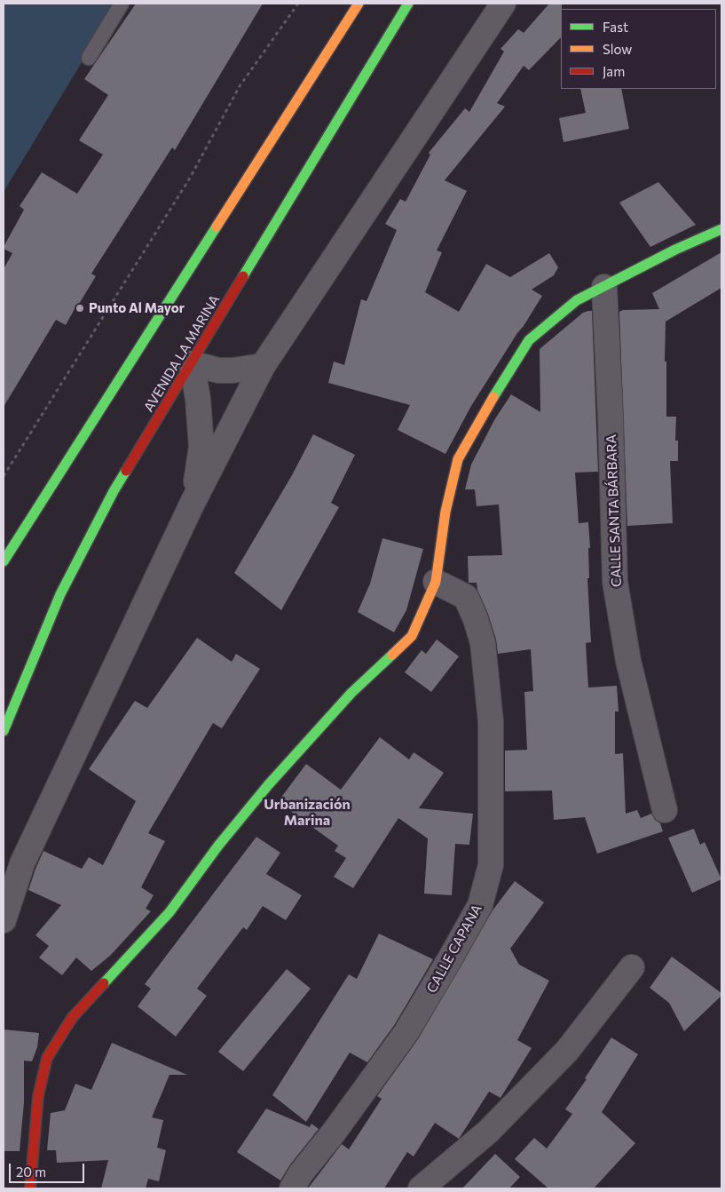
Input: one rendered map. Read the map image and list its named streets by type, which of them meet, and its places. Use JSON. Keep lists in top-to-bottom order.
{
  "streets": {
    "main road": ["AVENIDA LA MARINA"],
    "street": ["CALLE SANTA BÁRBARA", "CALLE CAPANA"]
  },
  "districts": ["Urbanización Marina"],
  "places": ["Punto Al Mayor"],
  "legend": ["Fast", "Slow", "Jam"],
  "scale_bar": "20 m"
}
